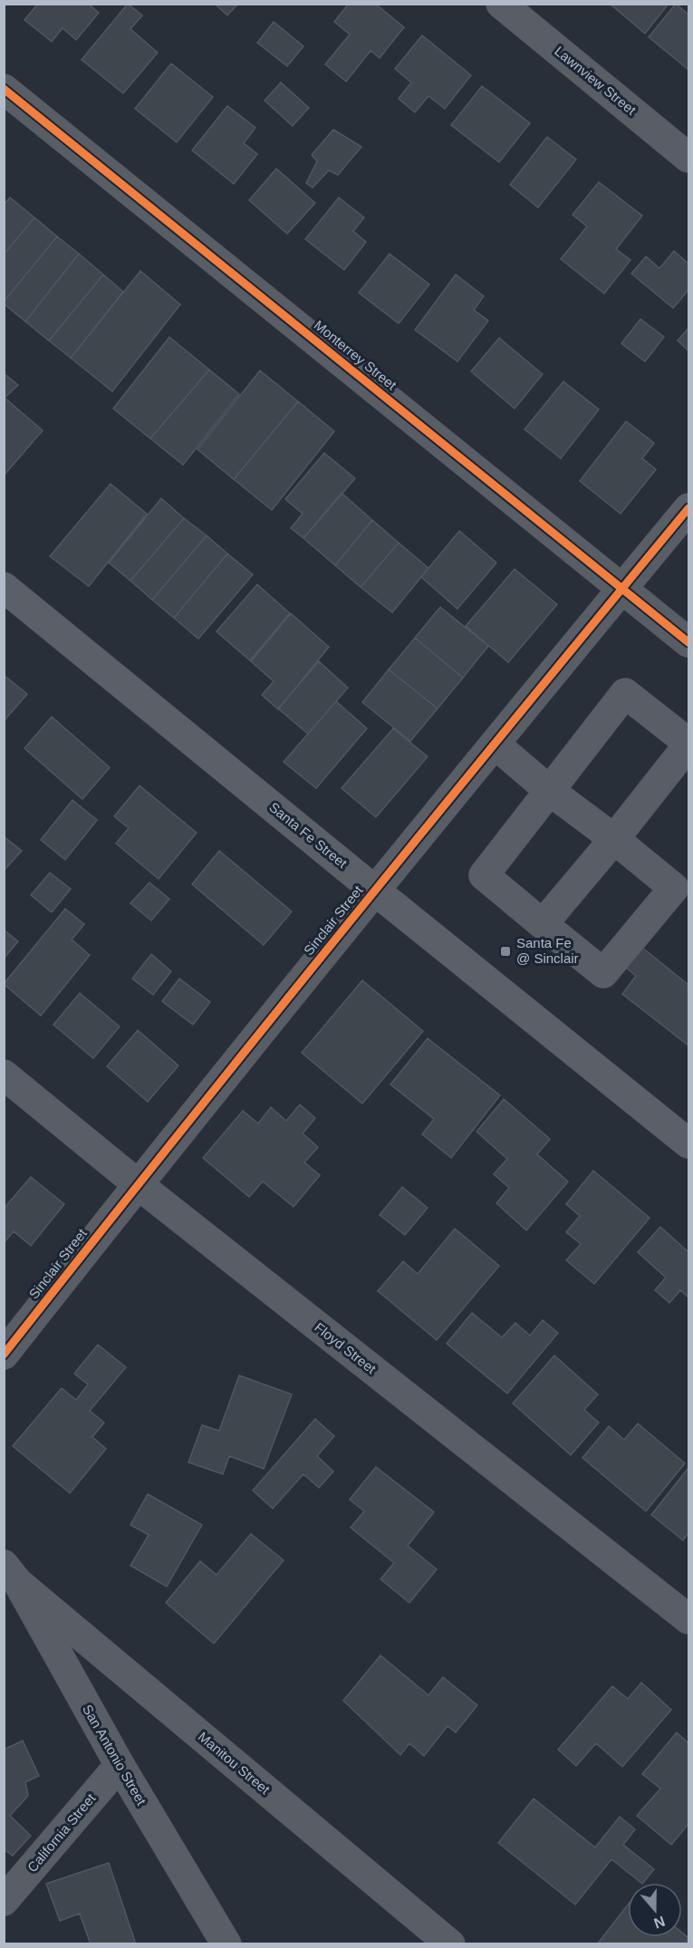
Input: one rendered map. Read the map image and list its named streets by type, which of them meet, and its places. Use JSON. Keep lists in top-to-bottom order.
{
  "streets": {
    "main road": ["Santa Fe Street"],
    "street": [
      "Lawnview Street",
      "Monterrey Street",
      "Sinclair Street",
      "Floyd Street",
      "San Antonio Street",
      "Manitou Street",
      "California Street"
    ]
  },
  "crossings": [
    ["Monterrey Street", "Sinclair Street"],
    ["Santa Fe Street", "Sinclair Street"],
    ["Sinclair Street", "Floyd Street"],
    ["San Antonio Street", "Manitou Street"],
    ["San Antonio Street", "California Street"]
  ],
  "places": {
    "transit": ["Santa Fe @ Sinclair"]
  },
  "north": "bottom"
}
